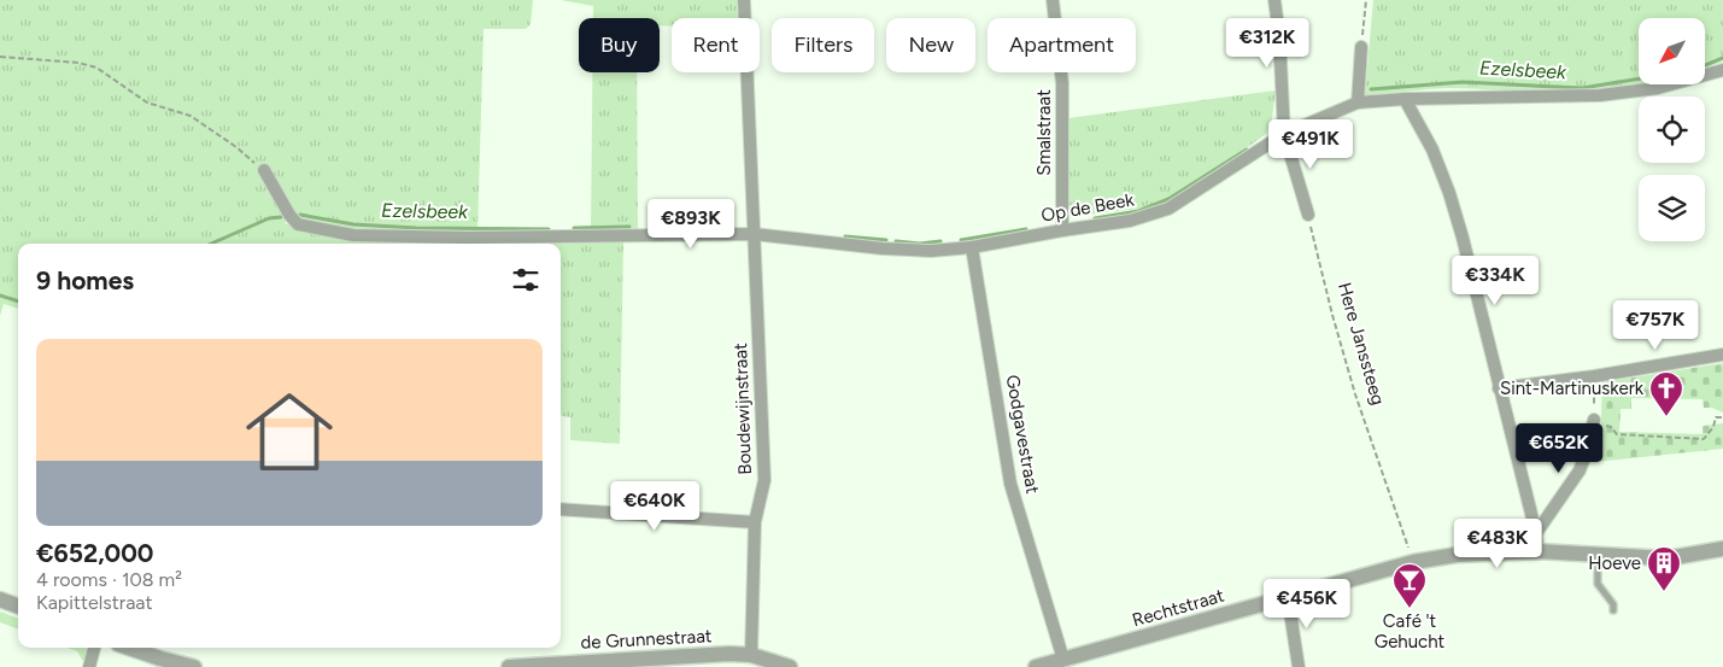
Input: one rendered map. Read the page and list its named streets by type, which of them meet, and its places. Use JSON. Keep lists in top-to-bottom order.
{
  "streets": {
    "street": [
      "Smalstraat",
      "Op de Beek",
      "Boudewijnstraat",
      "Godgavestraat",
      "Rechtstraat",
      "de Grunnestraat"
    ],
    "path": ["Here Janssteeg"]
  },
  "crossings": [
    ["Smalstraat", "Op de Beek"],
    ["Op de Beek", "Boudewijnstraat"],
    ["Op de Beek", "Godgavestraat"],
    ["Here Janssteeg", "Rechtstraat"],
    ["Boudewijnstraat", "de Grunnestraat"],
    ["Godgavestraat", "Rechtstraat"]
  ],
  "water": ["Ezelsbeek"],
  "places": {
    "church": ["Sint-Martinuskerk"],
    "building": ["Hoeve"],
    "bar": ["Café 't Gehucht"]
  },
  "north": "bottom left",
  "page": {
    "price": [
      "€312K",
      "€491K",
      "€893K",
      "€334K",
      "€757K",
      "€652K",
      "€640K",
      "€483K",
      "€456K"
    ],
    "chip": [
      "Buy",
      "Rent",
      "Filters",
      "New",
      "Apartment"
    ],
    "heading": "9 homes",
    "list": [
      {
        "name": "€652,000",
        "note": "4 rooms · 108 m² · Kapittelstraat"
      }
    ]
  }
}
